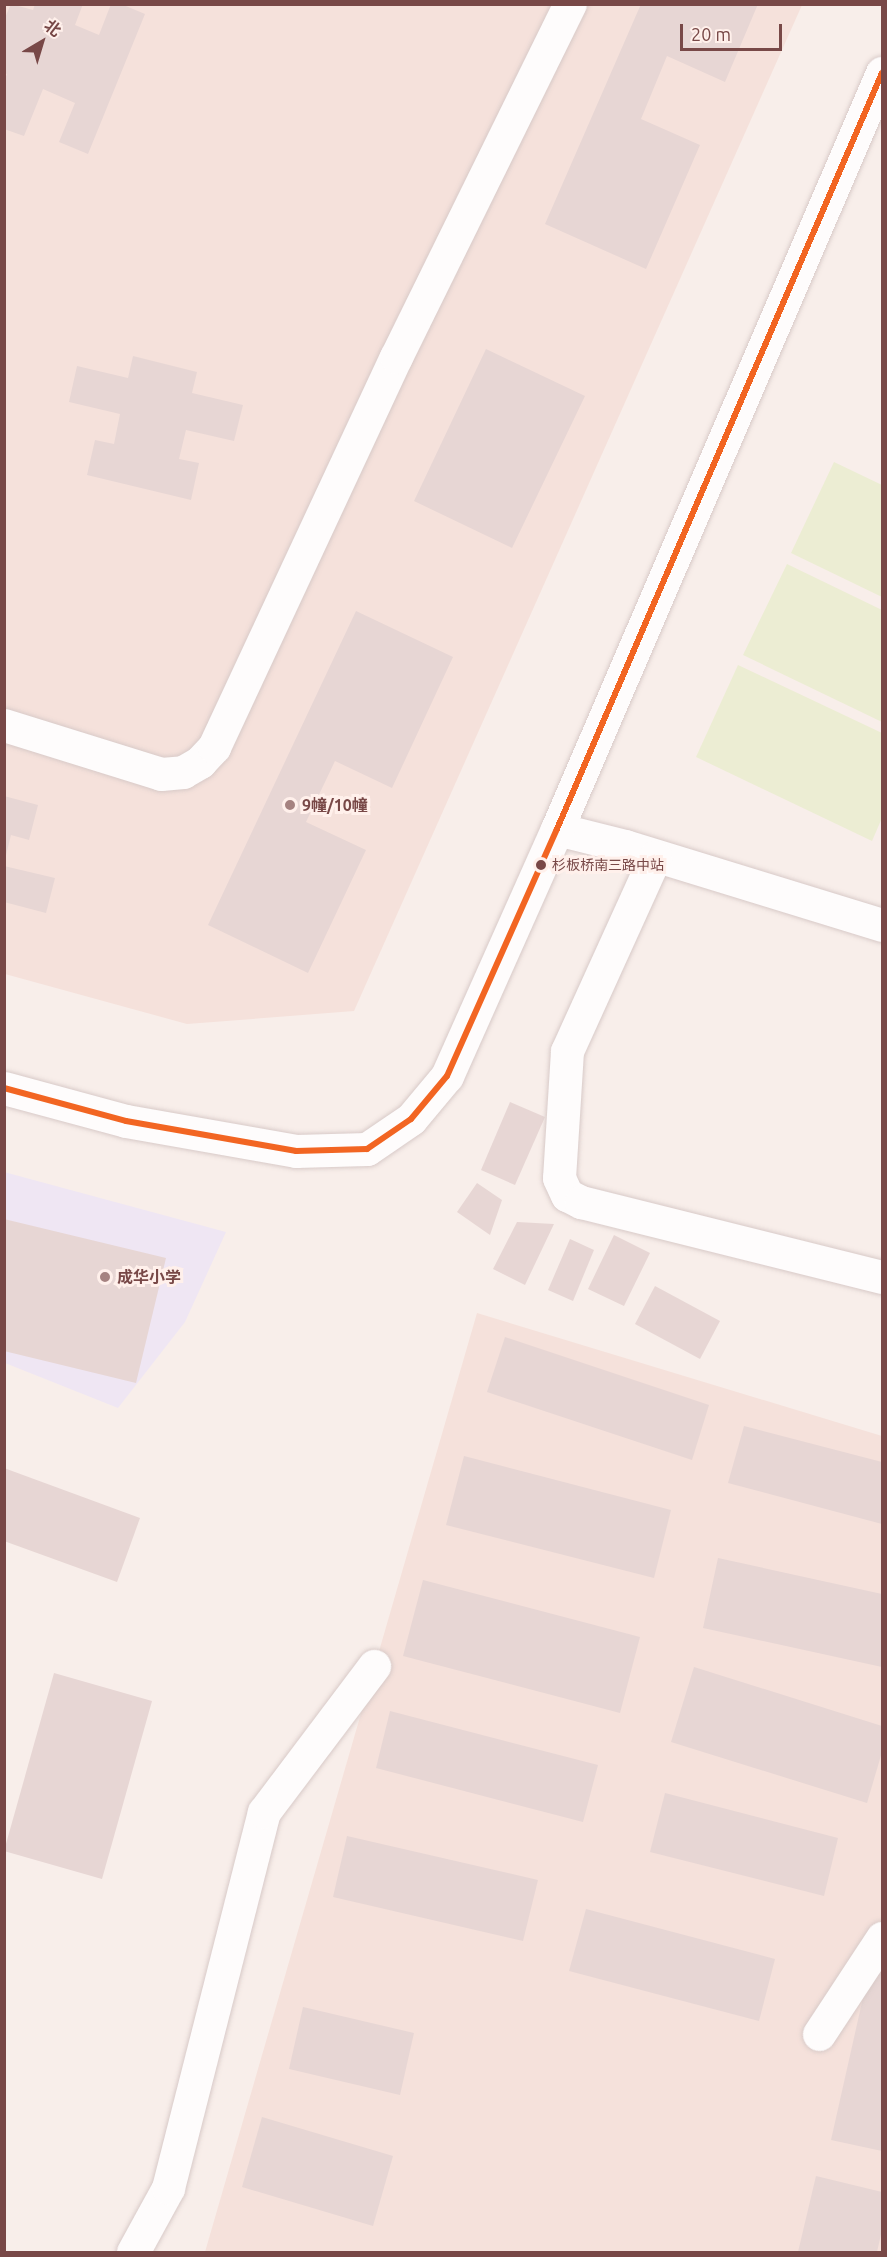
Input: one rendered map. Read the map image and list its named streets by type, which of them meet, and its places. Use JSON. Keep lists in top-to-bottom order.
{
  "places": ["9幢/10幢", "杉板桥南三路中站", "成华小学"],
  "scale_bar": "20 m",
  "north": "top right"
}
